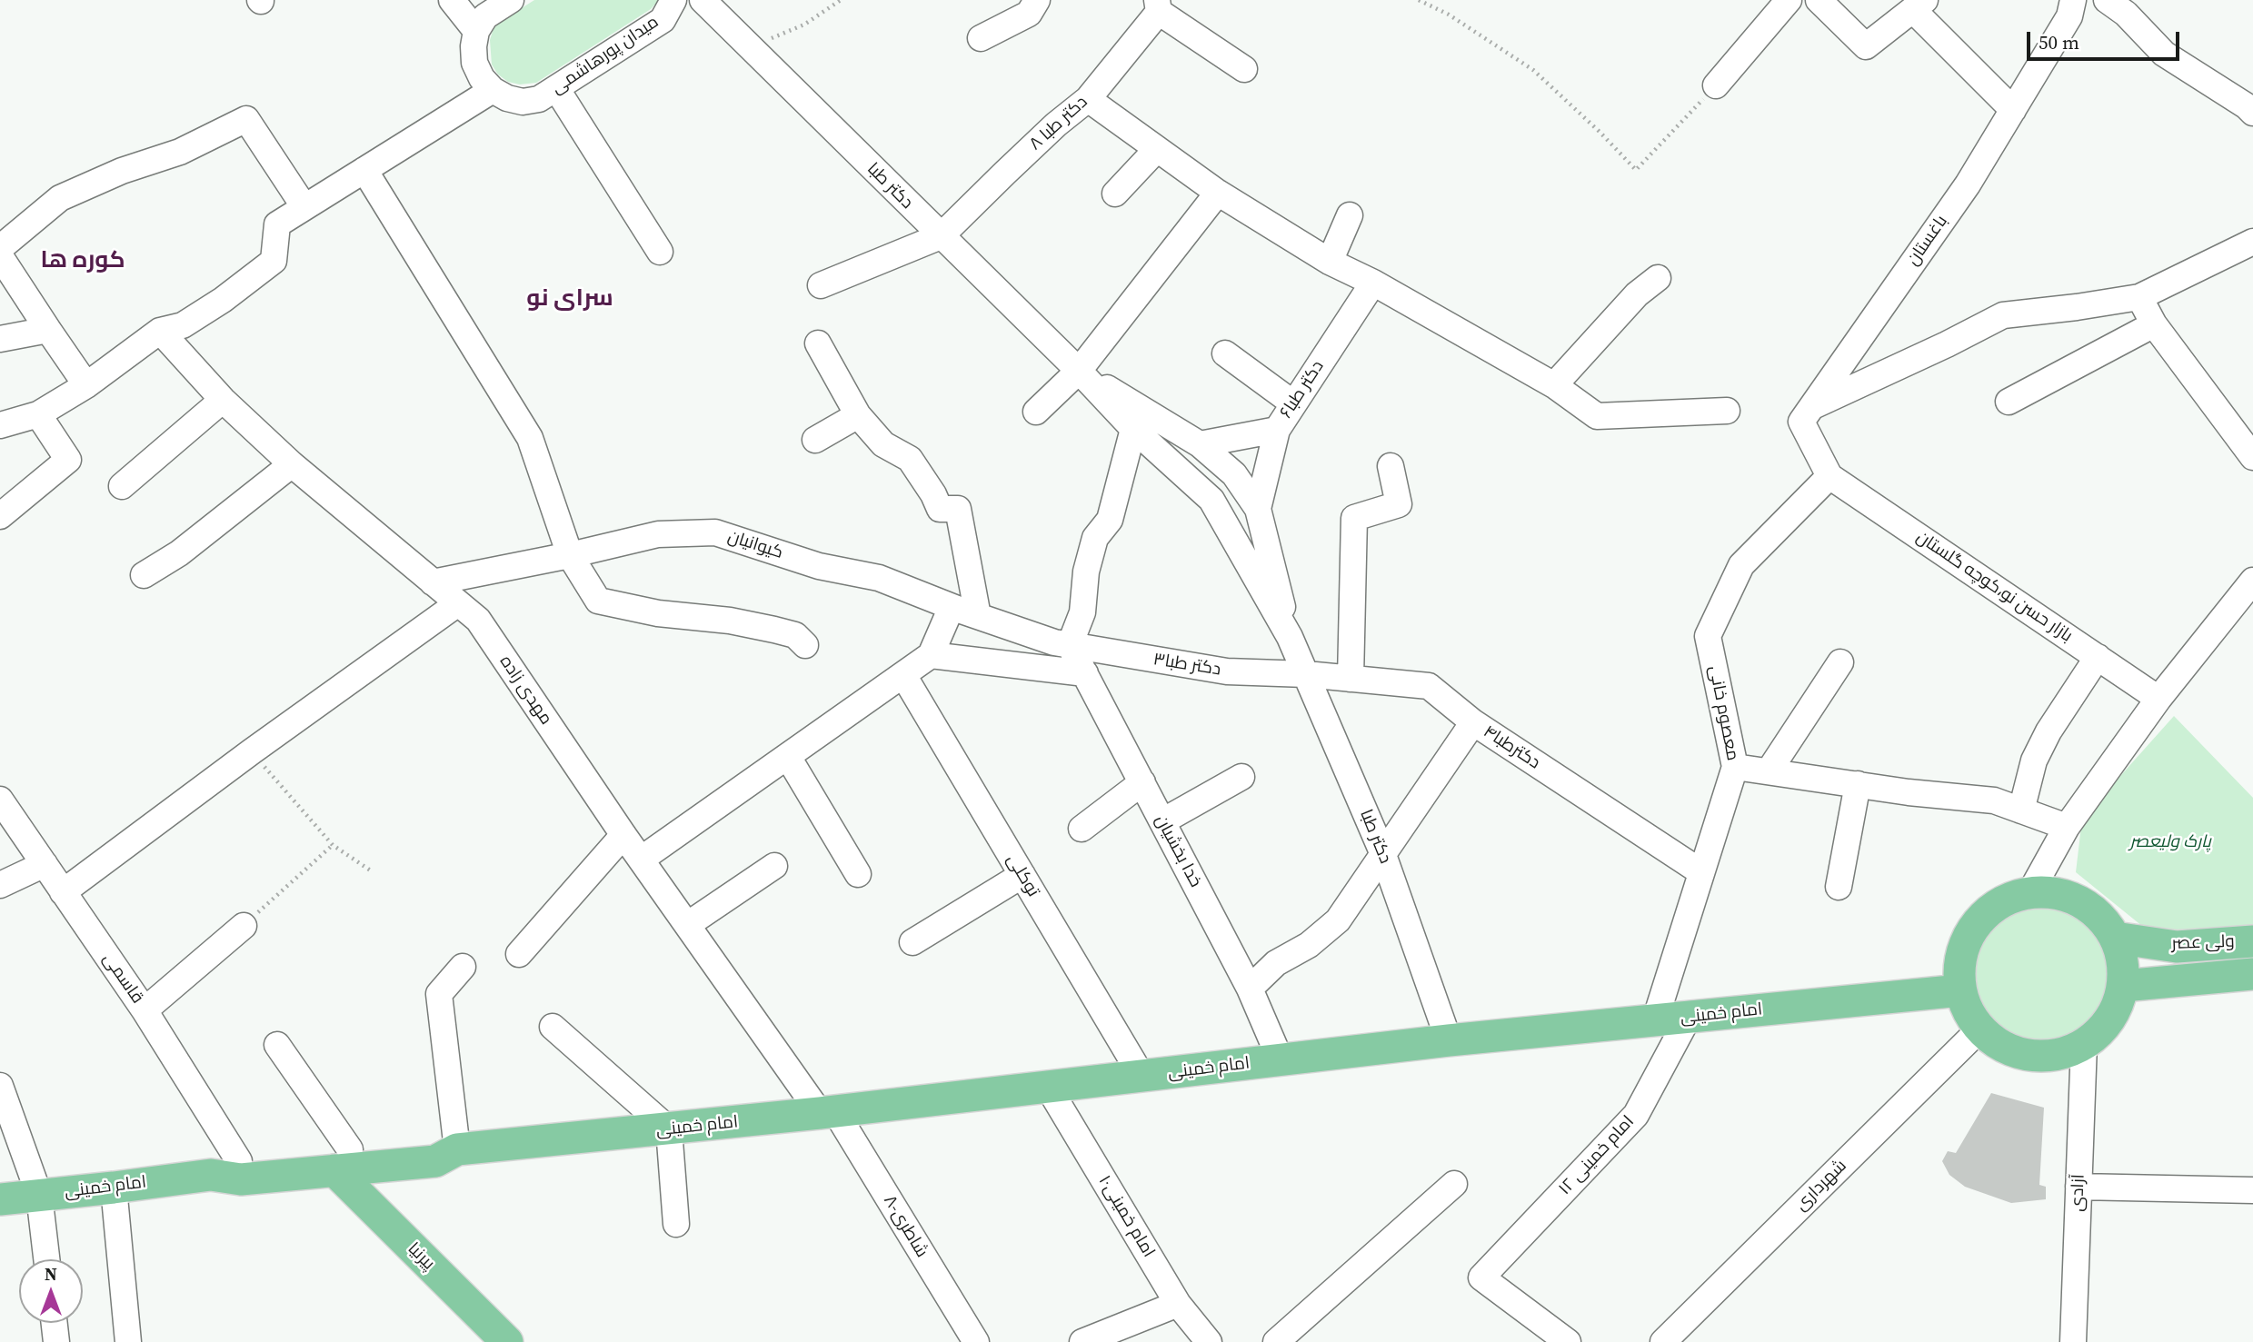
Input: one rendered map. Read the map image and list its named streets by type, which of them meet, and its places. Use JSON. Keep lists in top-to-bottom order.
{
  "streets": {
    "main road": ["ولی عصر", "امام خمینی", "پیرنیا"],
    "street": [
      "میدان پورهاشمی",
      "دکتر طبا ۸",
      "دکتر طبا",
      "باغستان",
      "دکتر طبا۶",
      "کیوانیان",
      "بازار حسن نو،کوچه گلستان",
      "دکتر طبا۳",
      "مهدی زاده",
      "معصوم خانی",
      "دکترطبا۴",
      "خدا بخشیان",
      "توکلی",
      "قاسمی",
      "امام خمینی ۱۲",
      "شهرداری",
      "آزادی",
      "امام خمینی۱۰",
      "۸-شاطری"
    ]
  },
  "crossings": [
    ["دکتر طبا ۸", "دکتر طبا"],
    ["دکتر طبا", "دکتر طبا۶"],
    ["دکتر طبا", "دکتر طبا۳"],
    ["دکتر طبا", "دکترطبا۴"],
    ["دکتر طبا", "امام خمینی"],
    ["باغستان", "بازار حسن نو،کوچه گلستان"],
    ["باغستان", "معصوم خانی"],
    ["کیوانیان", "دکتر طبا۳"],
    ["کیوانیان", "مهدی زاده"],
    ["کیوانیان", "خدا بخشیان"],
    ["بازار حسن نو،کوچه گلستان", "معصوم خانی"],
    ["دکتر طبا۳", "دکترطبا۴"],
    ["دکتر طبا۳", "خدا بخشیان"],
    ["مهدی زاده", "امام خمینی"],
    ["مهدی زاده", "۸-شاطری"],
    ["معصوم خانی", "دکترطبا۴"],
    ["معصوم خانی", "امام خمینی"],
    ["خدا بخشیان", "امام خمینی"],
    ["توکلی", "امام خمینی"],
    ["ولی عصر", "امام خمینی"],
    ["ولی عصر", "شهرداری"],
    ["ولی عصر", "آزادی"],
    ["قاسمی", "امام خمینی"],
    ["امام خمینی", "امام خمینی ۱۲"],
    ["امام خمینی", "شهرداری"],
    ["امام خمینی", "آزادی"],
    ["امام خمینی", "امام خمینی۱۰"],
    ["امام خمینی", "۸-شاطری"],
    ["امام خمینی", "پیرنیا"],
    ["شهرداری", "آزادی"]
  ],
  "districts": ["کوره ها", "سرای نو"],
  "parks": ["پارک ولیعصر"],
  "scale_bar": "50 m",
  "north": "top"
}
